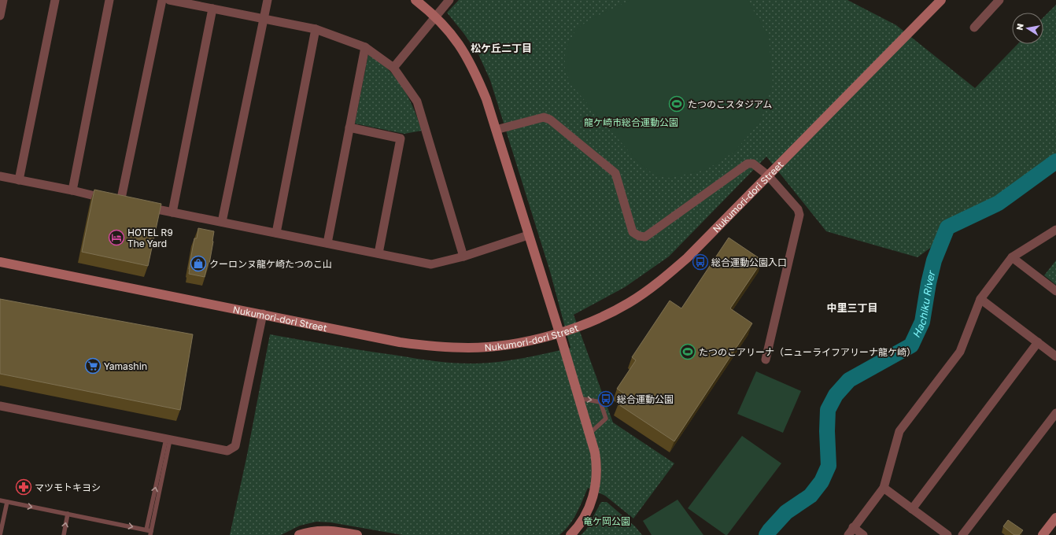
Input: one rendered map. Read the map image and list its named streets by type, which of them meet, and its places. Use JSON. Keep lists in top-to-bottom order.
{
  "streets": {
    "main road": ["Nukumori-dori Street"]
  },
  "districts": ["松ケ丘二丁目", "中里三丁目"],
  "water": ["Hachiku River"],
  "parks": ["龍ケ崎市総合運動公園", "竜ケ岡公園"],
  "places": {
    "sports": ["たつのこスタジアム", "たつのこアリーナ（ニューライフアリーナ龍ケ崎）"],
    "hotel": ["HOTEL R9 The Yard"],
    "bus stop": ["総合運動公園入口", "総合運動公園"],
    "shop": ["クーロンヌ龍ケ崎たつのこ山"],
    "supermarket": ["Yamashin"],
    "pharmacy": ["マツモトキヨシ"]
  },
  "north": "left"
}
